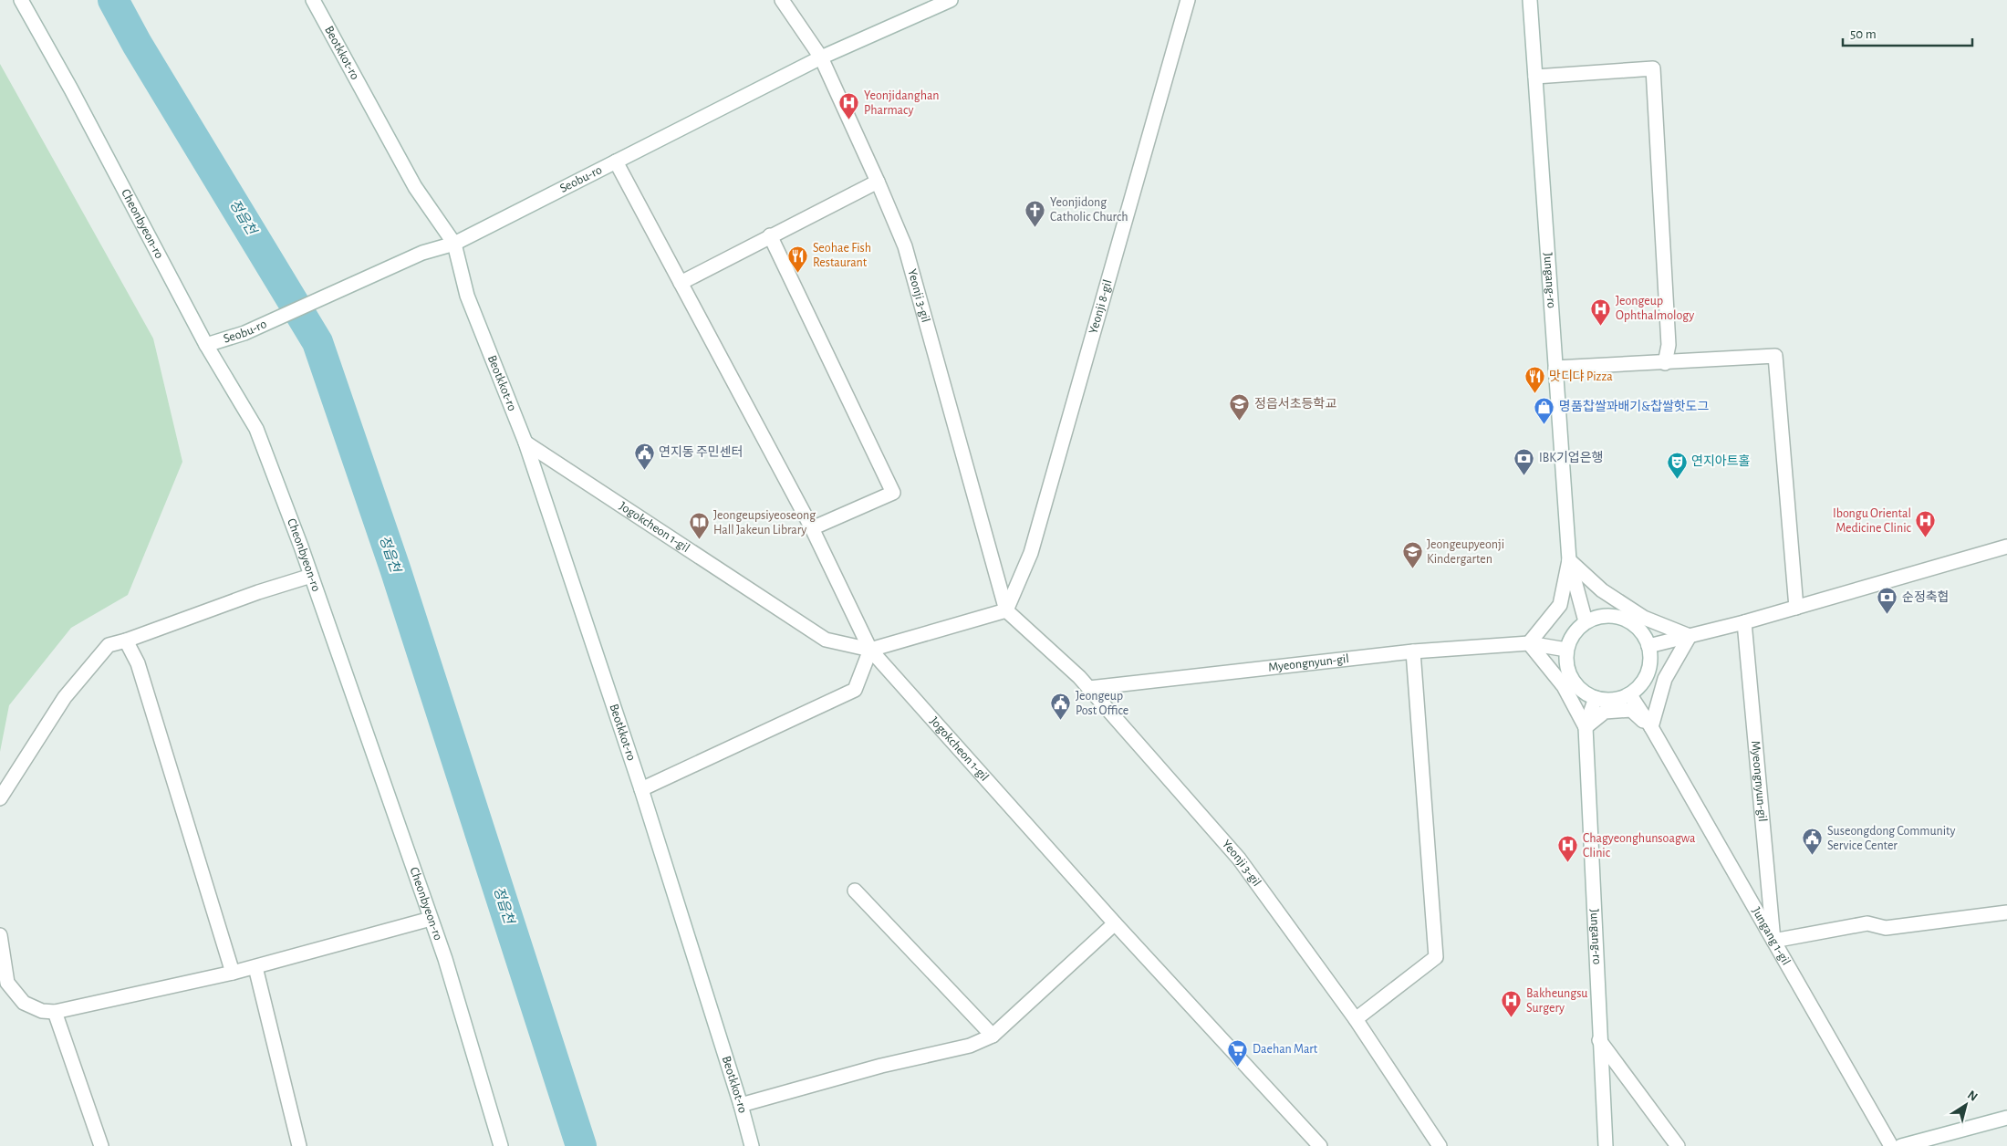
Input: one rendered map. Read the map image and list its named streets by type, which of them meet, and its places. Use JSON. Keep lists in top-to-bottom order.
{
  "streets": {
    "street": [
      "Beotkkot-ro",
      "Seobu-ro",
      "Cheonbyeon-ro",
      "Jungang-ro",
      "Yeonji 3-gil",
      "Yeonji 8-gil",
      "Jogokcheon 1-gil",
      "Myeongnyun-gil",
      "Jungang 1-gil"
    ]
  },
  "crossings": [
    ["Beotkkot-ro", "Seobu-ro"],
    ["Beotkkot-ro", "Jogokcheon 1-gil"],
    ["Seobu-ro", "Cheonbyeon-ro"],
    ["Seobu-ro", "Yeonji 3-gil"],
    ["Yeonji 3-gil", "Yeonji 8-gil"],
    ["Yeonji 3-gil", "Myeongnyun-gil"],
    ["Myeongnyun-gil", "Jungang 1-gil"]
  ],
  "water": ["정읍천"],
  "places": {
    "hospital": [
      "Yeonjidanghan Pharmacy",
      "Jeongeup Ophthalmology",
      "Ibongu Oriental Medicine Clinic",
      "Chagyeonghunsoagwa Clinic",
      "Bakheungsu Surgery"
    ],
    "church": ["Yeonjidong Catholic Church"],
    "restaurant": ["Seohae Fish Restaurant", "맛디댜 Pizza"],
    "school or university": ["정읍서초등학교", "Jeongeupyeonji Kindergarten"],
    "shop": ["명품찹쌀꽈배기&찹쌀핫도그"],
    "public building": ["연지동 주민센터", "Jeongeup Post Office", "Suseongdong Community Service Center"],
    "bank": ["IBK기업은행", "순정축협"],
    "theatre": ["연지아트홀"],
    "library": ["Jeongeupsiyeoseong Hall Jakeun Library"],
    "supermarket": ["Daehan Mart"]
  },
  "scale_bar": "50 m",
  "north": "top right"
}
